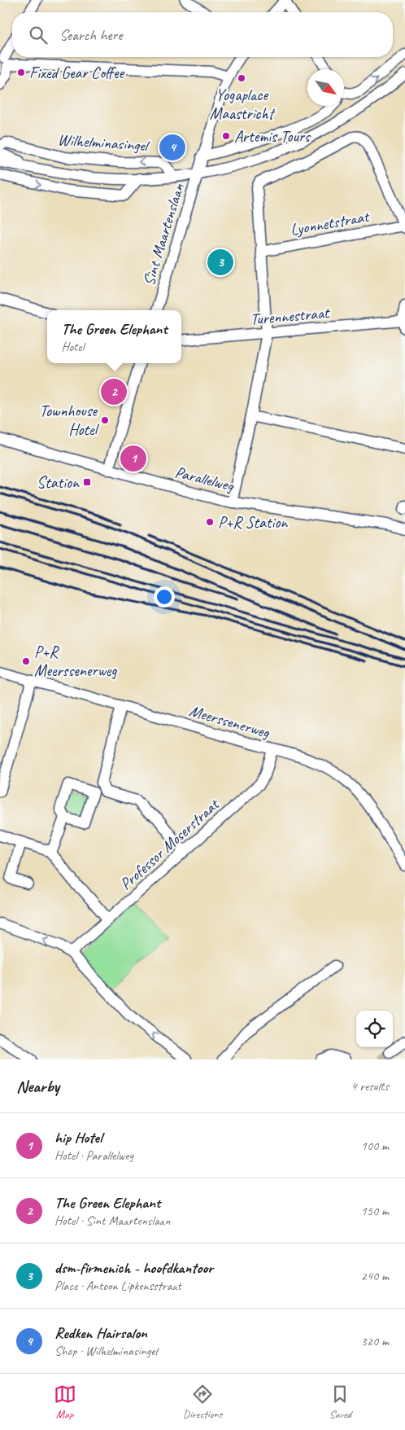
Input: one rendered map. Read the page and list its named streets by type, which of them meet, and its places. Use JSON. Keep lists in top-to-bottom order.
{
  "streets": {
    "street": [
      "Wilhelminasingel",
      "Lyonnetstraat",
      "Sint Maartenslaan",
      "Turennestraat",
      "Parallelweg",
      "Meerssenerweg",
      "Professor Moserstraat"
    ]
  },
  "crossings": [
    ["Wilhelminasingel", "Sint Maartenslaan"],
    ["Meerssenerweg", "Professor Moserstraat"]
  ],
  "places": {
    "other": [
      "Fixed Gear Coffee",
      "Yogaplace Maastricht",
      "Artemis Tours",
      "Townhouse Hotel",
      "P+R Station",
      "P+R Meerssenerweg"
    ],
    "transit": ["Station"]
  },
  "north": "bottom right",
  "page": {
    "search": "Search here",
    "pins": [
      "4",
      "3",
      "2",
      "1"
    ],
    "popup": ["The Green Elephant", "Hotel"],
    "heading": ["Nearby", "4 results"],
    "list": [
      {
        "mark": "1",
        "name": "hip Hotel",
        "note": "Hotel · Parallelweg",
        "value": "100 m"
      },
      {
        "mark": "2",
        "name": "The Green Elephant",
        "note": "Hotel · Sint Maartenslaan",
        "value": "150 m"
      },
      {
        "mark": "3",
        "name": "dsm-firmenich - hoofdkantoor",
        "note": "Place · Antoon Lipkensstraat",
        "value": "240 m"
      },
      {
        "mark": "4",
        "name": "Redken Hairsalon",
        "note": "Shop · Wilhelminasingel",
        "value": "320 m"
      }
    ],
    "nav": ["Map", "Directions", "Saved"]
  }
}
